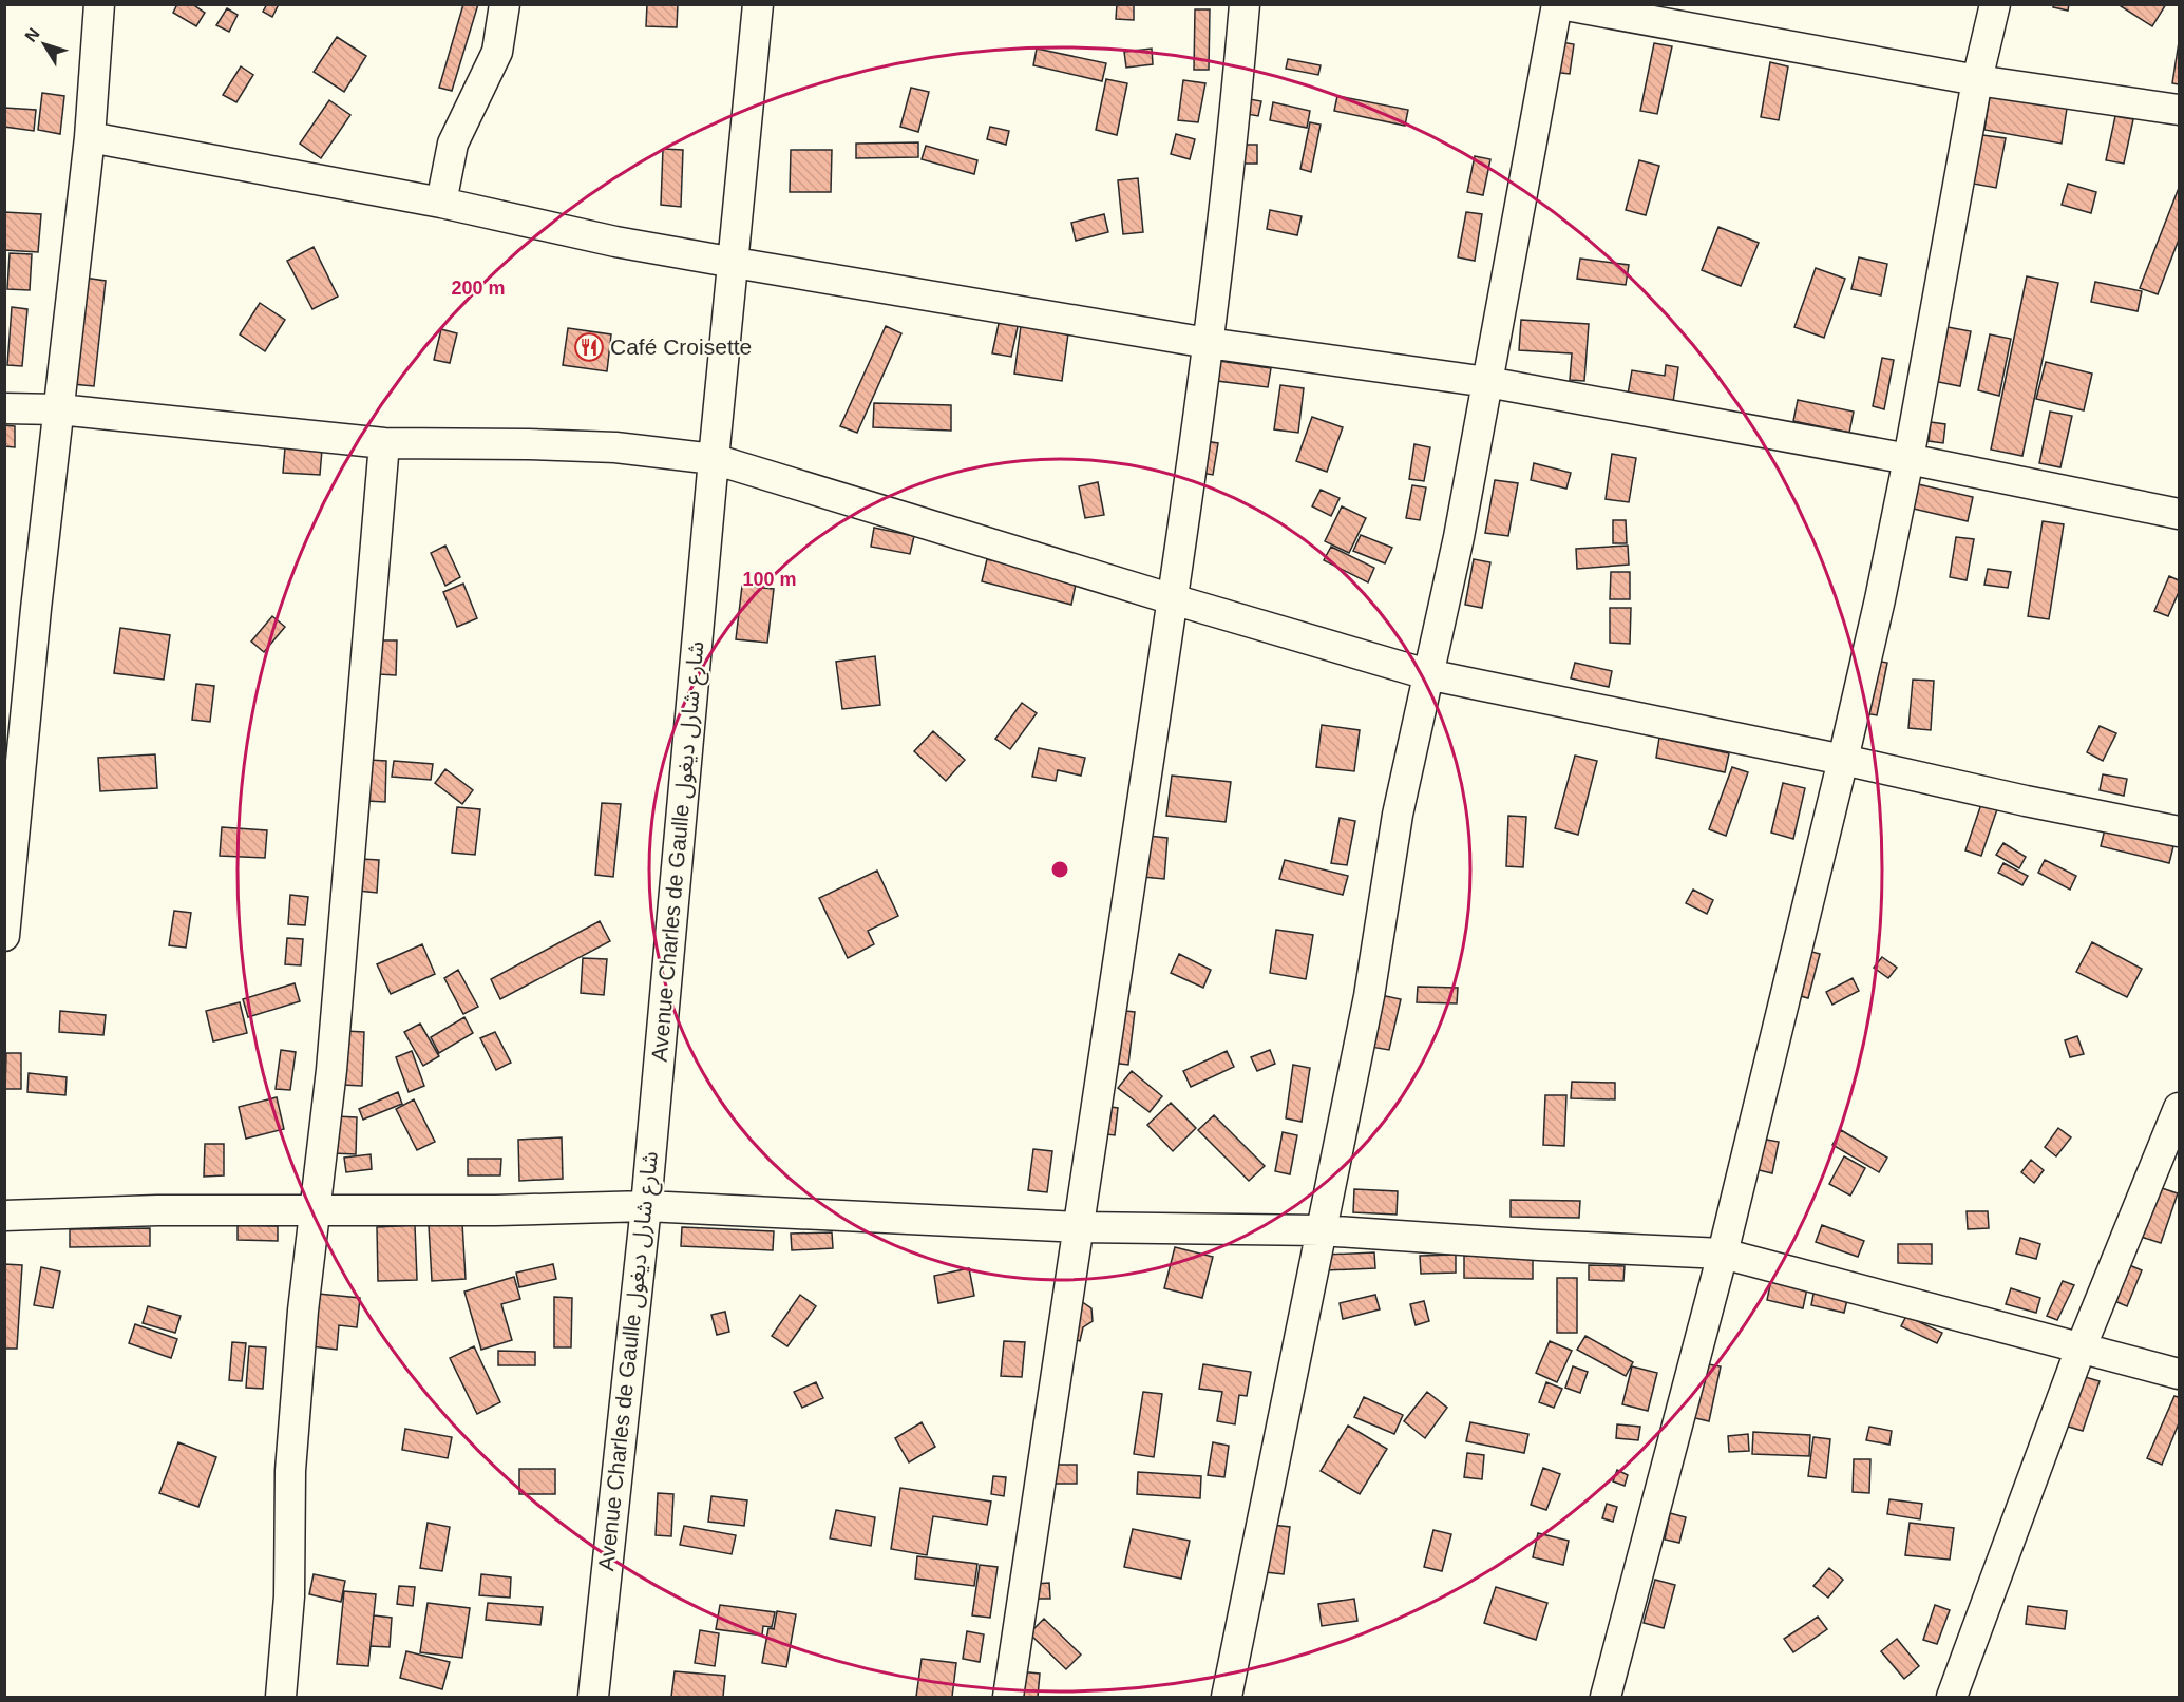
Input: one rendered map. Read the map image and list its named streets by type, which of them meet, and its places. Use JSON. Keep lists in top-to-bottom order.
{
  "streets": {
    "street": ["Avenue Charles de Gaulle شارع شارل ديغول"]
  },
  "places": {
    "restaurant": ["Café Croisette"]
  },
  "north": "top left",
  "rings": ["200 m", "100 m"]
}
